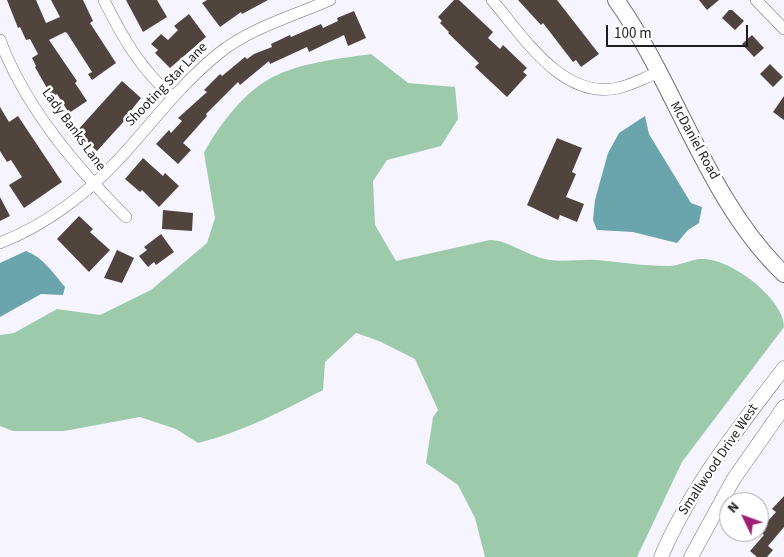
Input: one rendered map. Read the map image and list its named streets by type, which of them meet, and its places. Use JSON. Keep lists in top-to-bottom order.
{
  "streets": {
    "main road": ["McDaniel Road"],
    "street": ["Shooting Star Lane", "Lady Banks Lane", "Smallwood Drive West"]
  },
  "crossings": [
    ["Shooting Star Lane", "Lady Banks Lane"]
  ],
  "scale_bar": "100 m",
  "north": "top left"
}
